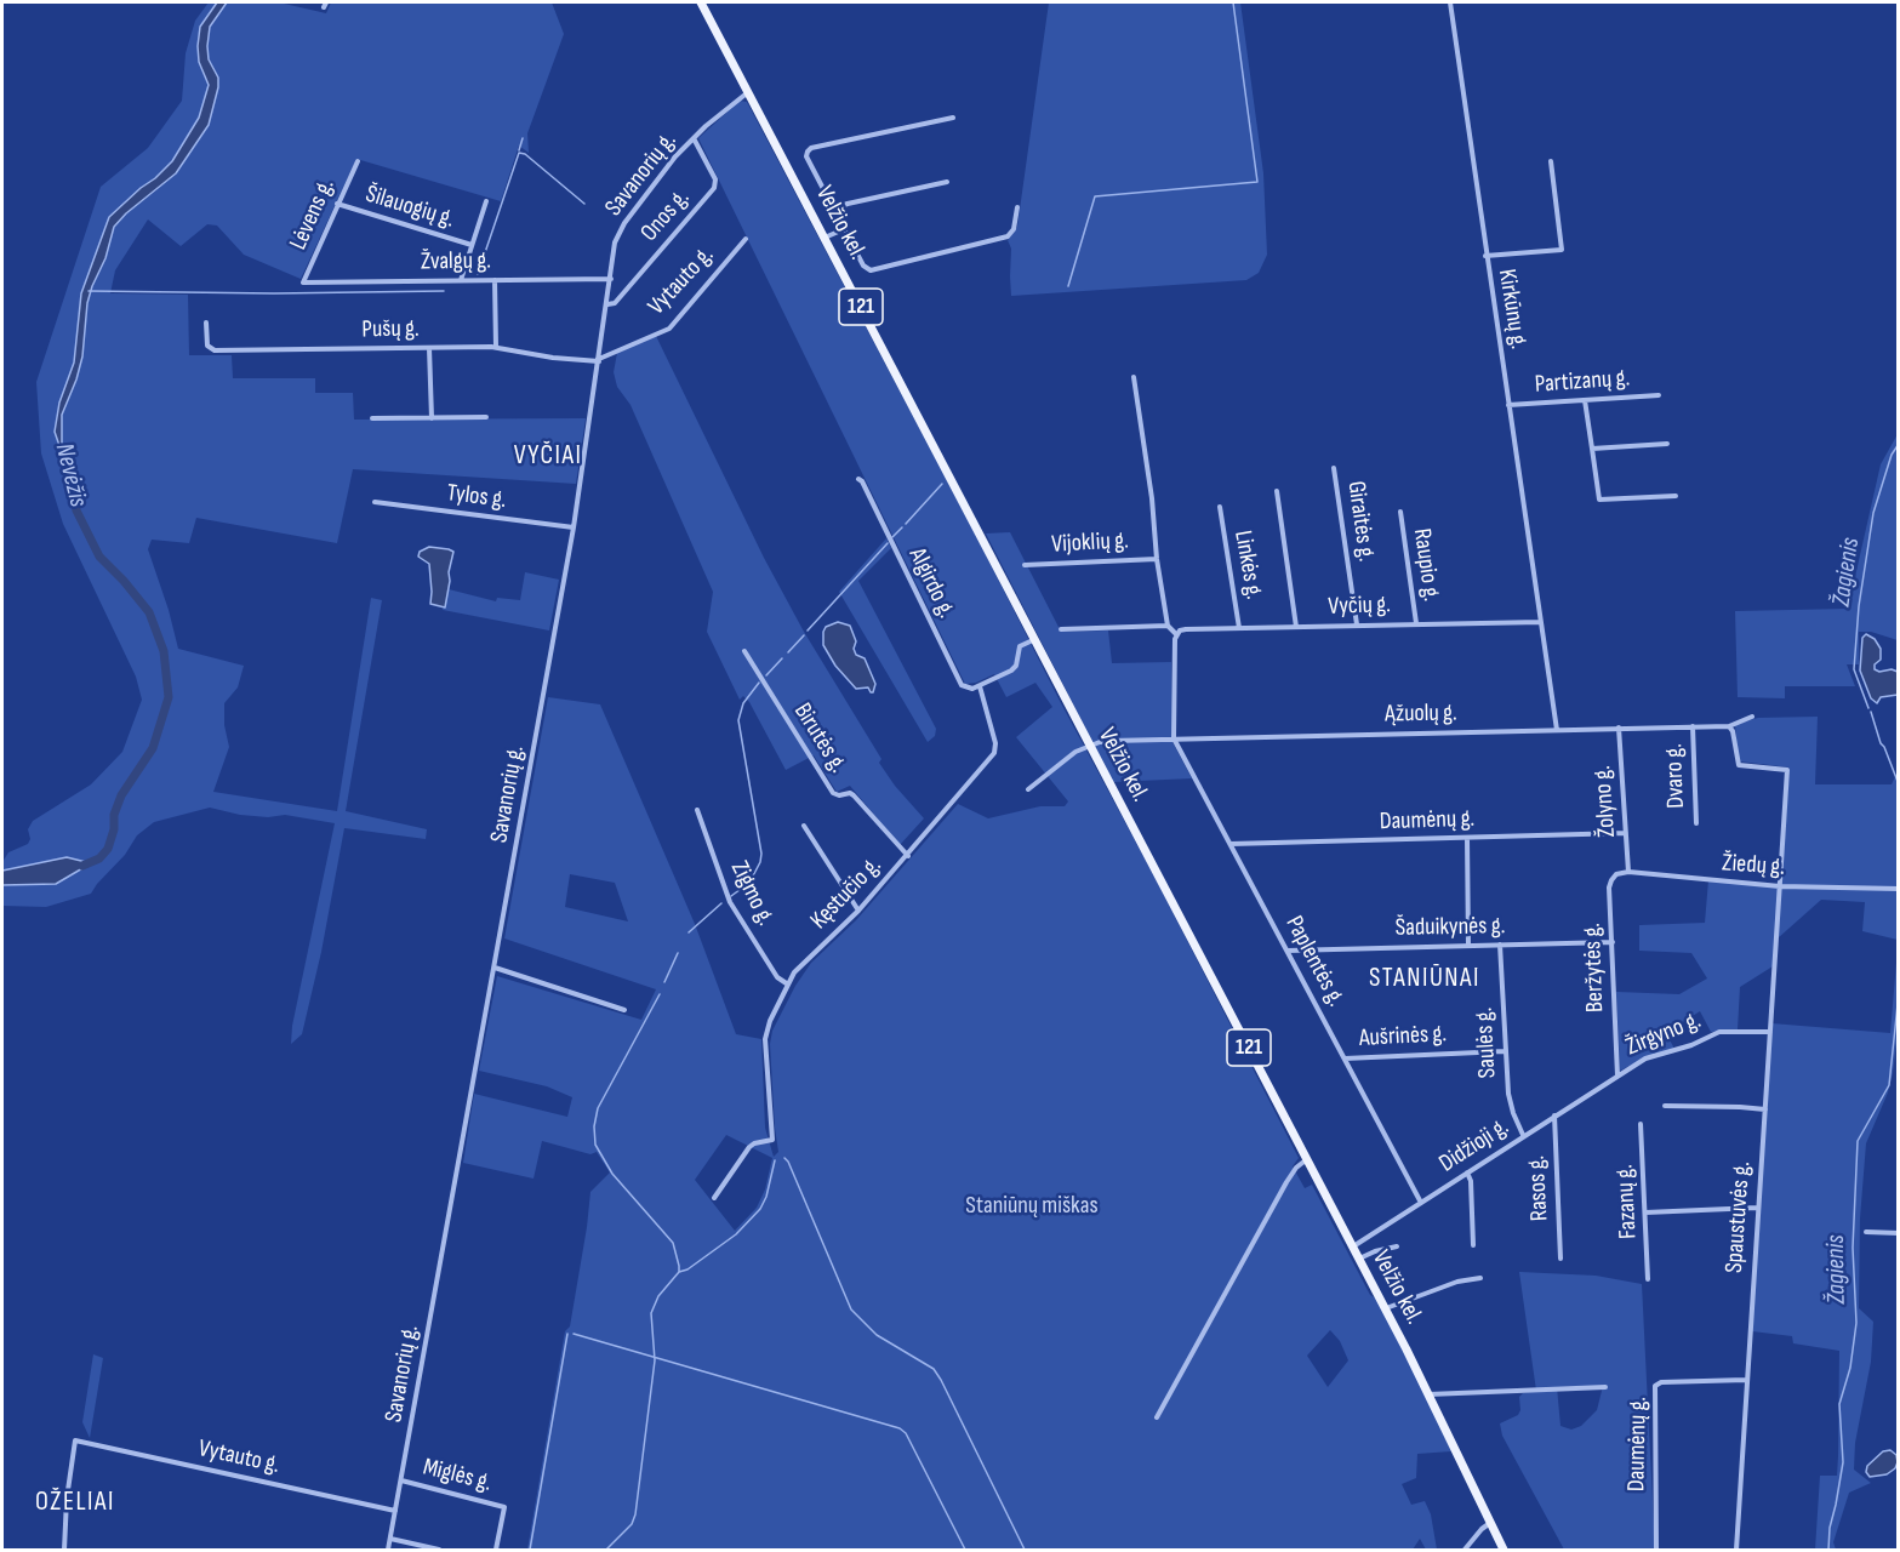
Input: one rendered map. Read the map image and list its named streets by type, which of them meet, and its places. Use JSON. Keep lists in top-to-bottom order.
{
  "streets": {
    "main road": ["Velžio kel.", "121"],
    "street": [
      "Savanorių g.",
      "Šilauogių g.",
      "Lėvens g.",
      "Onos g.",
      "Žvalgų g.",
      "Vytauto g.",
      "Kirkūnų g.",
      "Pušų g.",
      "Partizanų g.",
      "Tylos g.",
      "Giraitės g.",
      "Vijoklių g.",
      "Linkės g.",
      "Raupio g.",
      "Algirdo g.",
      "Vyčių g.",
      "Ąžuolų g.",
      "Birutės g.",
      "Dvaro g.",
      "Žolyno g.",
      "Daumėnų g.",
      "Žiedų g.",
      "Zigmo g.",
      "Kęstučio g.",
      "Šaduikynės g.",
      "Paplentės g.",
      "Beržytės g.",
      "Žirgyno g.",
      "Aušrinės g.",
      "Saulės g.",
      "Didžioji g.",
      "Rasos g.",
      "Fazanų g.",
      "Spaustuvės g.",
      "Miglės g."
    ]
  },
  "crossings": [
    ["Savanorių g.", "Onos g."],
    ["Savanorių g.", "Velžio kel."],
    ["Savanorių g.", "Žvalgų g."],
    ["Savanorių g.", "Vytauto g."],
    ["Savanorių g.", "Pušų g."],
    ["Savanorių g.", "Tylos g."],
    ["Savanorių g.", "Miglės g."],
    ["Šilauogių g.", "Lėvens g."],
    ["Lėvens g.", "Žvalgų g."],
    ["Velžio kel.", "Ąžuolų g."],
    ["Velžio kel.", "Didžioji g."],
    ["Vytauto g.", "Pušų g."],
    ["Kirkūnų g.", "Partizanų g."],
    ["Kirkūnų g.", "Vyčių g."],
    ["Giraitės g.", "Vyčių g."],
    ["Linkės g.", "Vyčių g."],
    ["Raupio g.", "Vyčių g."],
    ["Algirdo g.", "Kęstučio g."],
    ["Ąžuolų g.", "Dvaro g."],
    ["Ąžuolų g.", "Žolyno g."],
    ["Ąžuolų g.", "Paplentės g."],
    ["Ąžuolų g.", "Spaustuvės g."],
    ["Birutės g.", "Kęstučio g."],
    ["Žolyno g.", "Daumėnų g."],
    ["Žolyno g.", "Žiedų g."],
    ["Žolyno g.", "Beržytės g."],
    ["Daumėnų g.", "Paplentės g."],
    ["Daumėnų g.", "Spaustuvės g."],
    ["Žiedų g.", "Beržytės g."],
    ["Žiedų g.", "Spaustuvės g."],
    ["Zigmo g.", "Kęstučio g."],
    ["Šaduikynės g.", "Paplentės g."],
    ["Šaduikynės g.", "Beržytės g."],
    ["Šaduikynės g.", "Saulės g."],
    ["Paplentės g.", "Aušrinės g."],
    ["Paplentės g.", "Didžioji g."],
    ["Beržytės g.", "Žirgyno g."],
    ["Beržytės g.", "Didžioji g."],
    ["Žirgyno g.", "Didžioji g."],
    ["Žirgyno g.", "Spaustuvės g."],
    ["Aušrinės g.", "Saulės g."],
    ["Saulės g.", "Didžioji g."],
    ["Didžioji g.", "Rasos g."]
  ],
  "districts": ["VYČIAI", "STANIŪNAI", "OŽELIAI"],
  "water": ["Nevėžis", "Žagienis"],
  "parks": ["Staniūnų miškas"]
}
